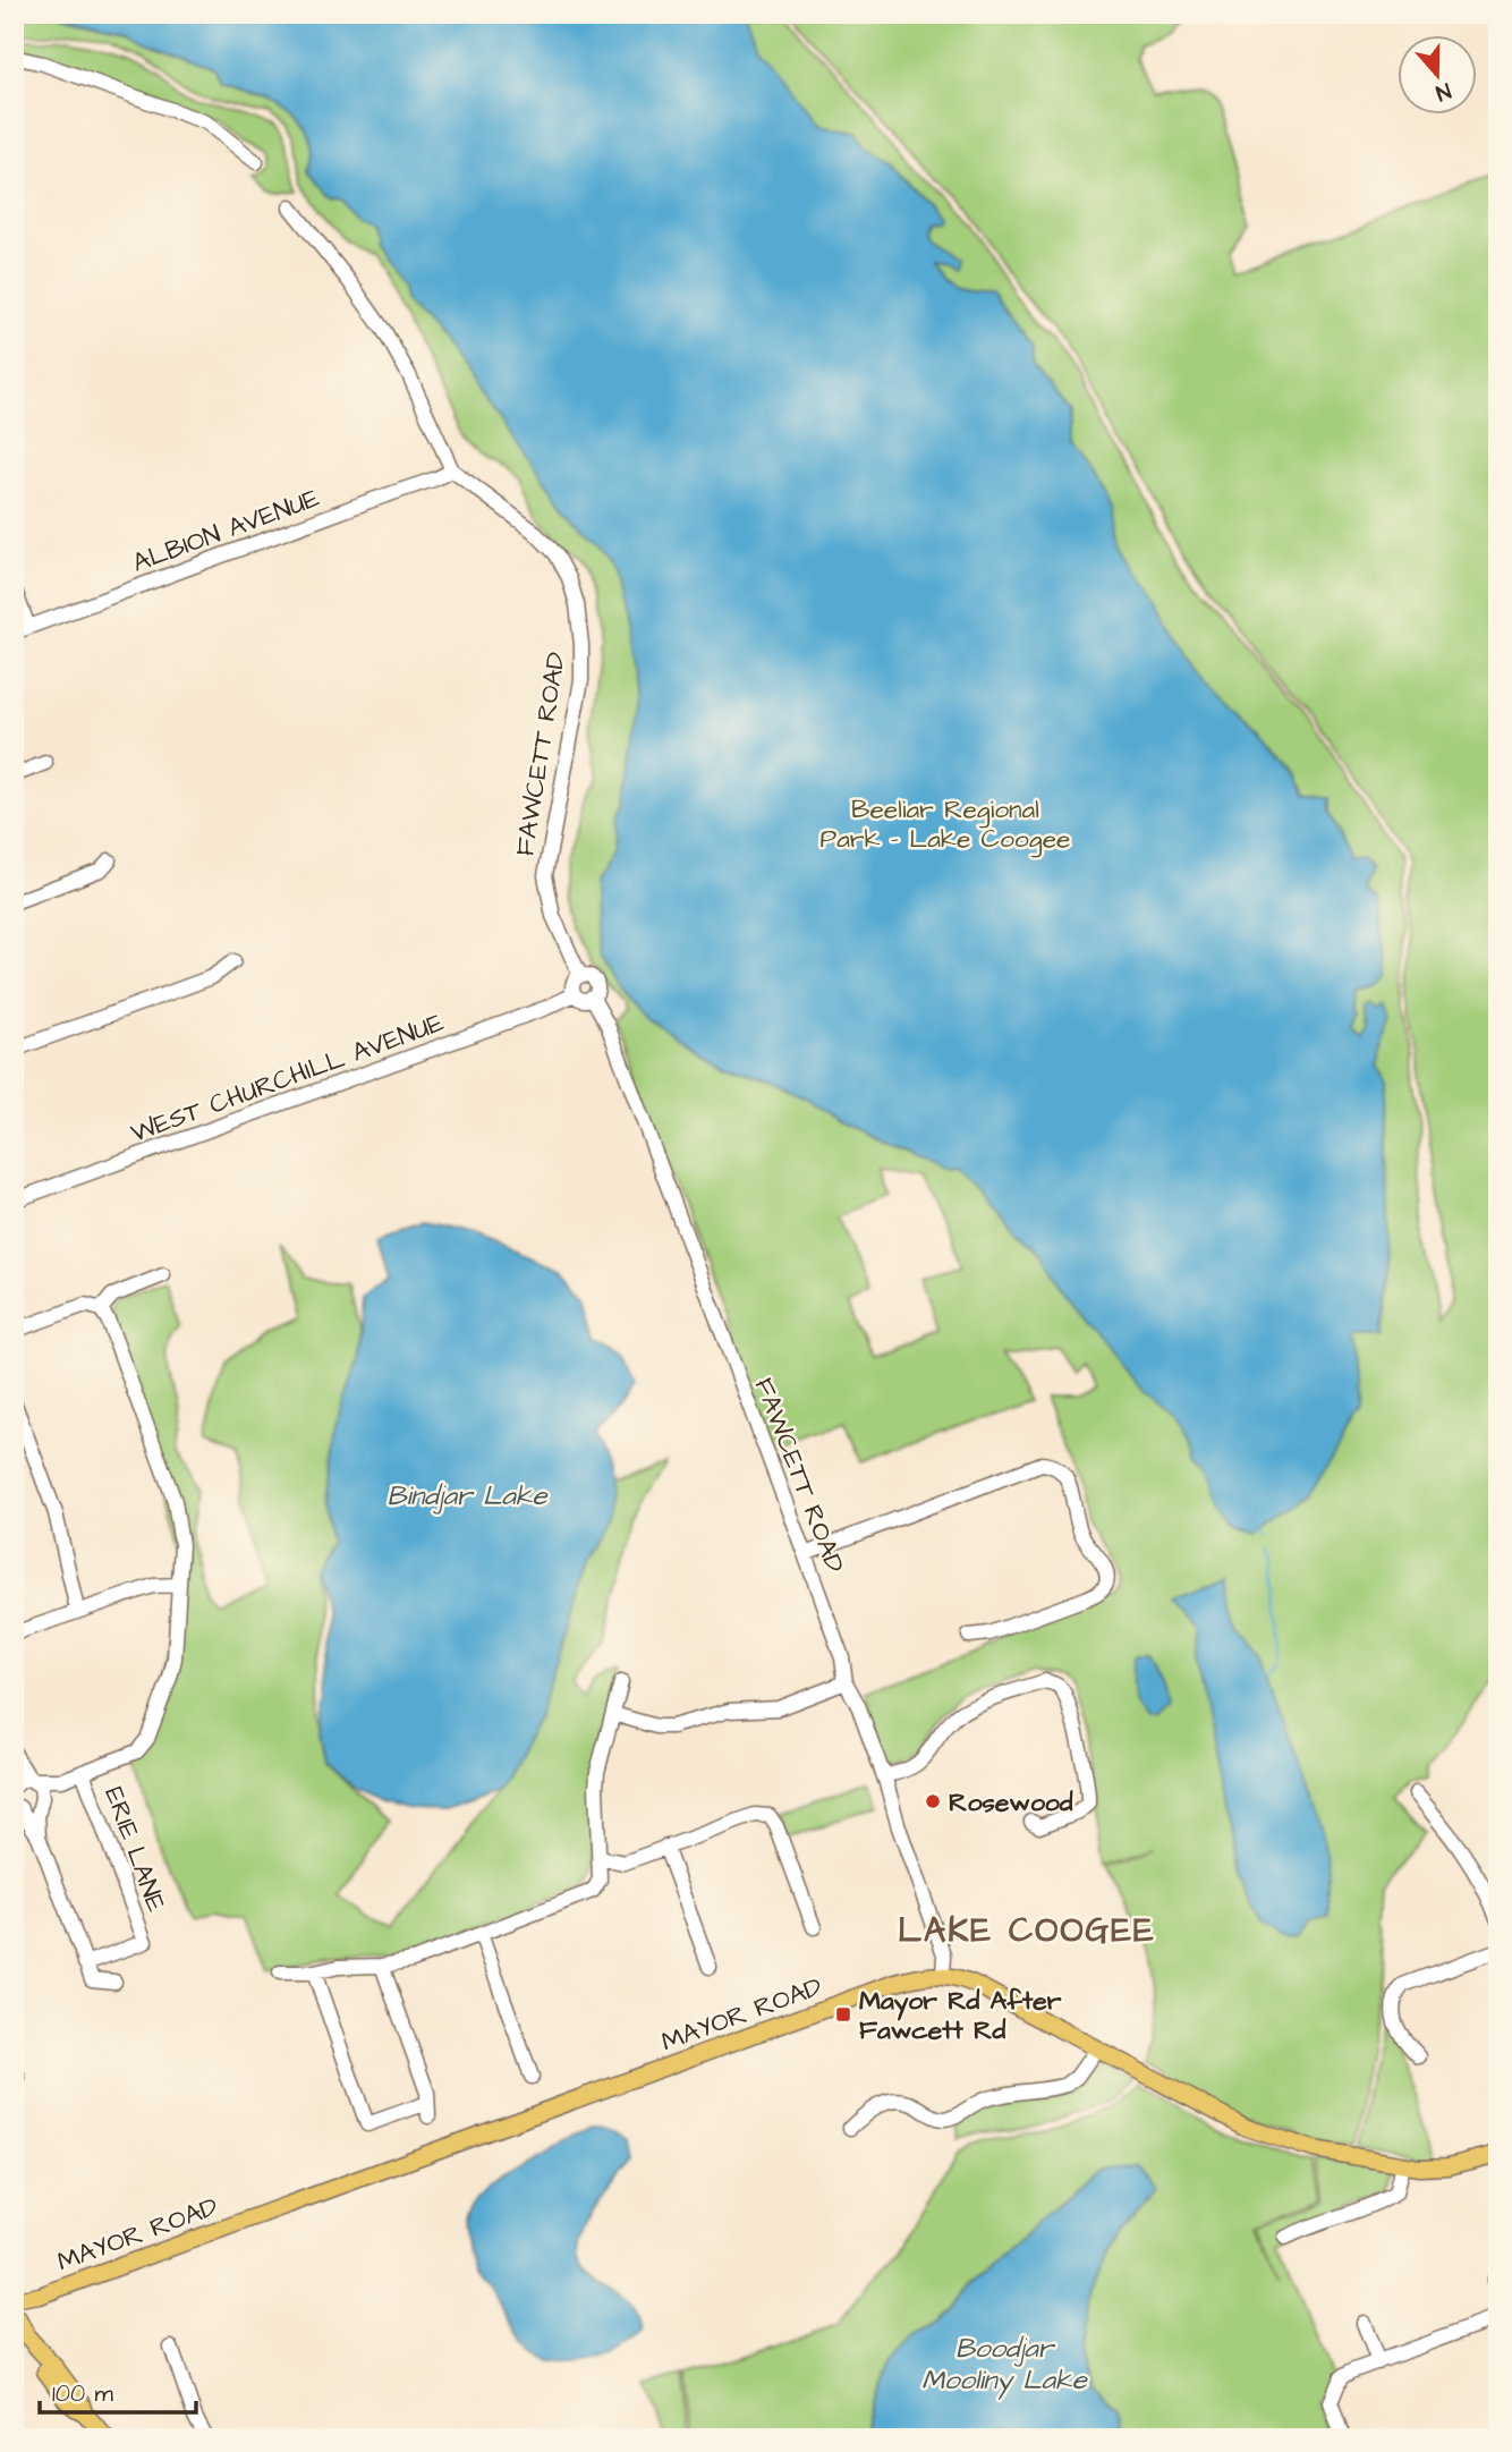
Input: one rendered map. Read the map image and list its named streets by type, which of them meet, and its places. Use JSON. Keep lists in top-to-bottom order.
{
  "streets": {
    "main road": ["MAYOR ROAD"],
    "street": [
      "ALBION AVENUE",
      "FAWCETT ROAD",
      "WEST CHURCHILL AVENUE",
      "ERIE LANE"
    ]
  },
  "crossings": [
    ["ALBION AVENUE", "FAWCETT ROAD"],
    ["FAWCETT ROAD", "WEST CHURCHILL AVENUE"],
    ["FAWCETT ROAD", "MAYOR ROAD"]
  ],
  "districts": ["LAKE COOGEE"],
  "water": ["Bindjar Lake", "Boodjar Mooliny Lake"],
  "parks": ["Beeliar Regional Park - Lake Coogee"],
  "places": {
    "other": ["Rosewood"],
    "transit": ["Mayor Rd After Fawcett Rd"]
  },
  "scale_bar": "100 m",
  "north": "bottom"
}
